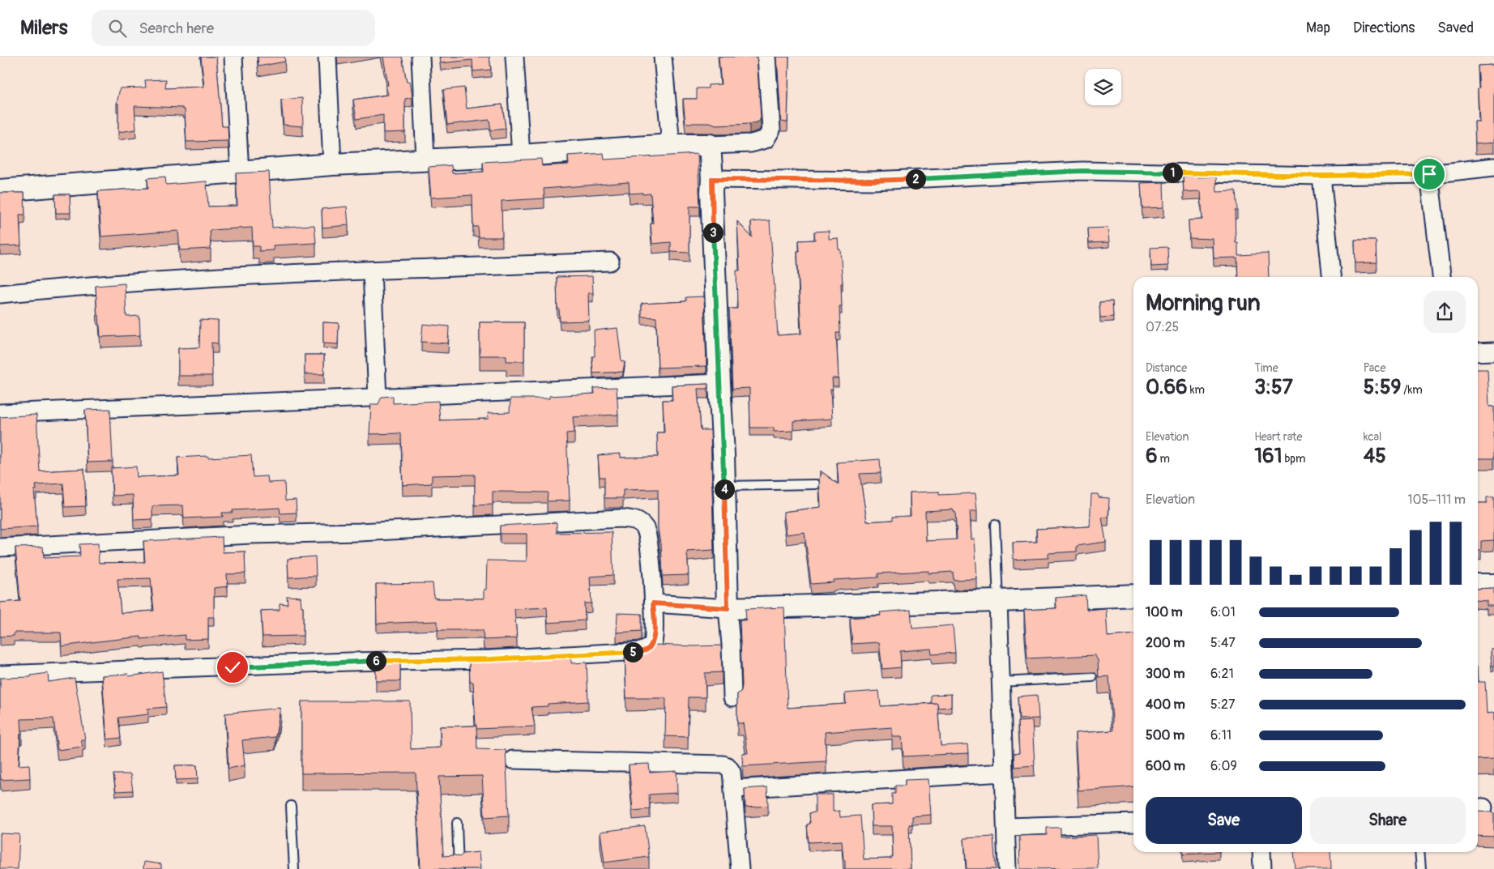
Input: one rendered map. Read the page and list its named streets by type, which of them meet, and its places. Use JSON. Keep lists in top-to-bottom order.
{
  "page": {
    "header": "Milers",
    "search": "Search here",
    "nav": ["Map", "Directions", "Saved"],
    "pins": [
      "1",
      "2",
      "3",
      "4",
      "5",
      "6"
    ],
    "heading": ["Morning run", "07:25"],
    "stats": [
      ["Distance", "0.66 km"],
      ["Time", "3:57"],
      ["Pace", "5:59 /km"],
      ["Elevation", "6 m"],
      ["Heart rate", "161 bpm"],
      ["kcal", "45"]
    ],
    "chart": ["Elevation", "105–111 m"],
    "list": [
      {
        "name": "100 m",
        "note": "6:01"
      },
      {
        "name": "200 m",
        "note": "5:47"
      },
      {
        "name": "300 m",
        "note": "6:21"
      },
      {
        "name": "400 m",
        "note": "5:27"
      },
      {
        "name": "500 m",
        "note": "6:11"
      },
      {
        "name": "600 m",
        "note": "6:09"
      }
    ],
    "buttons": ["Save", "Share"]
  }
}
